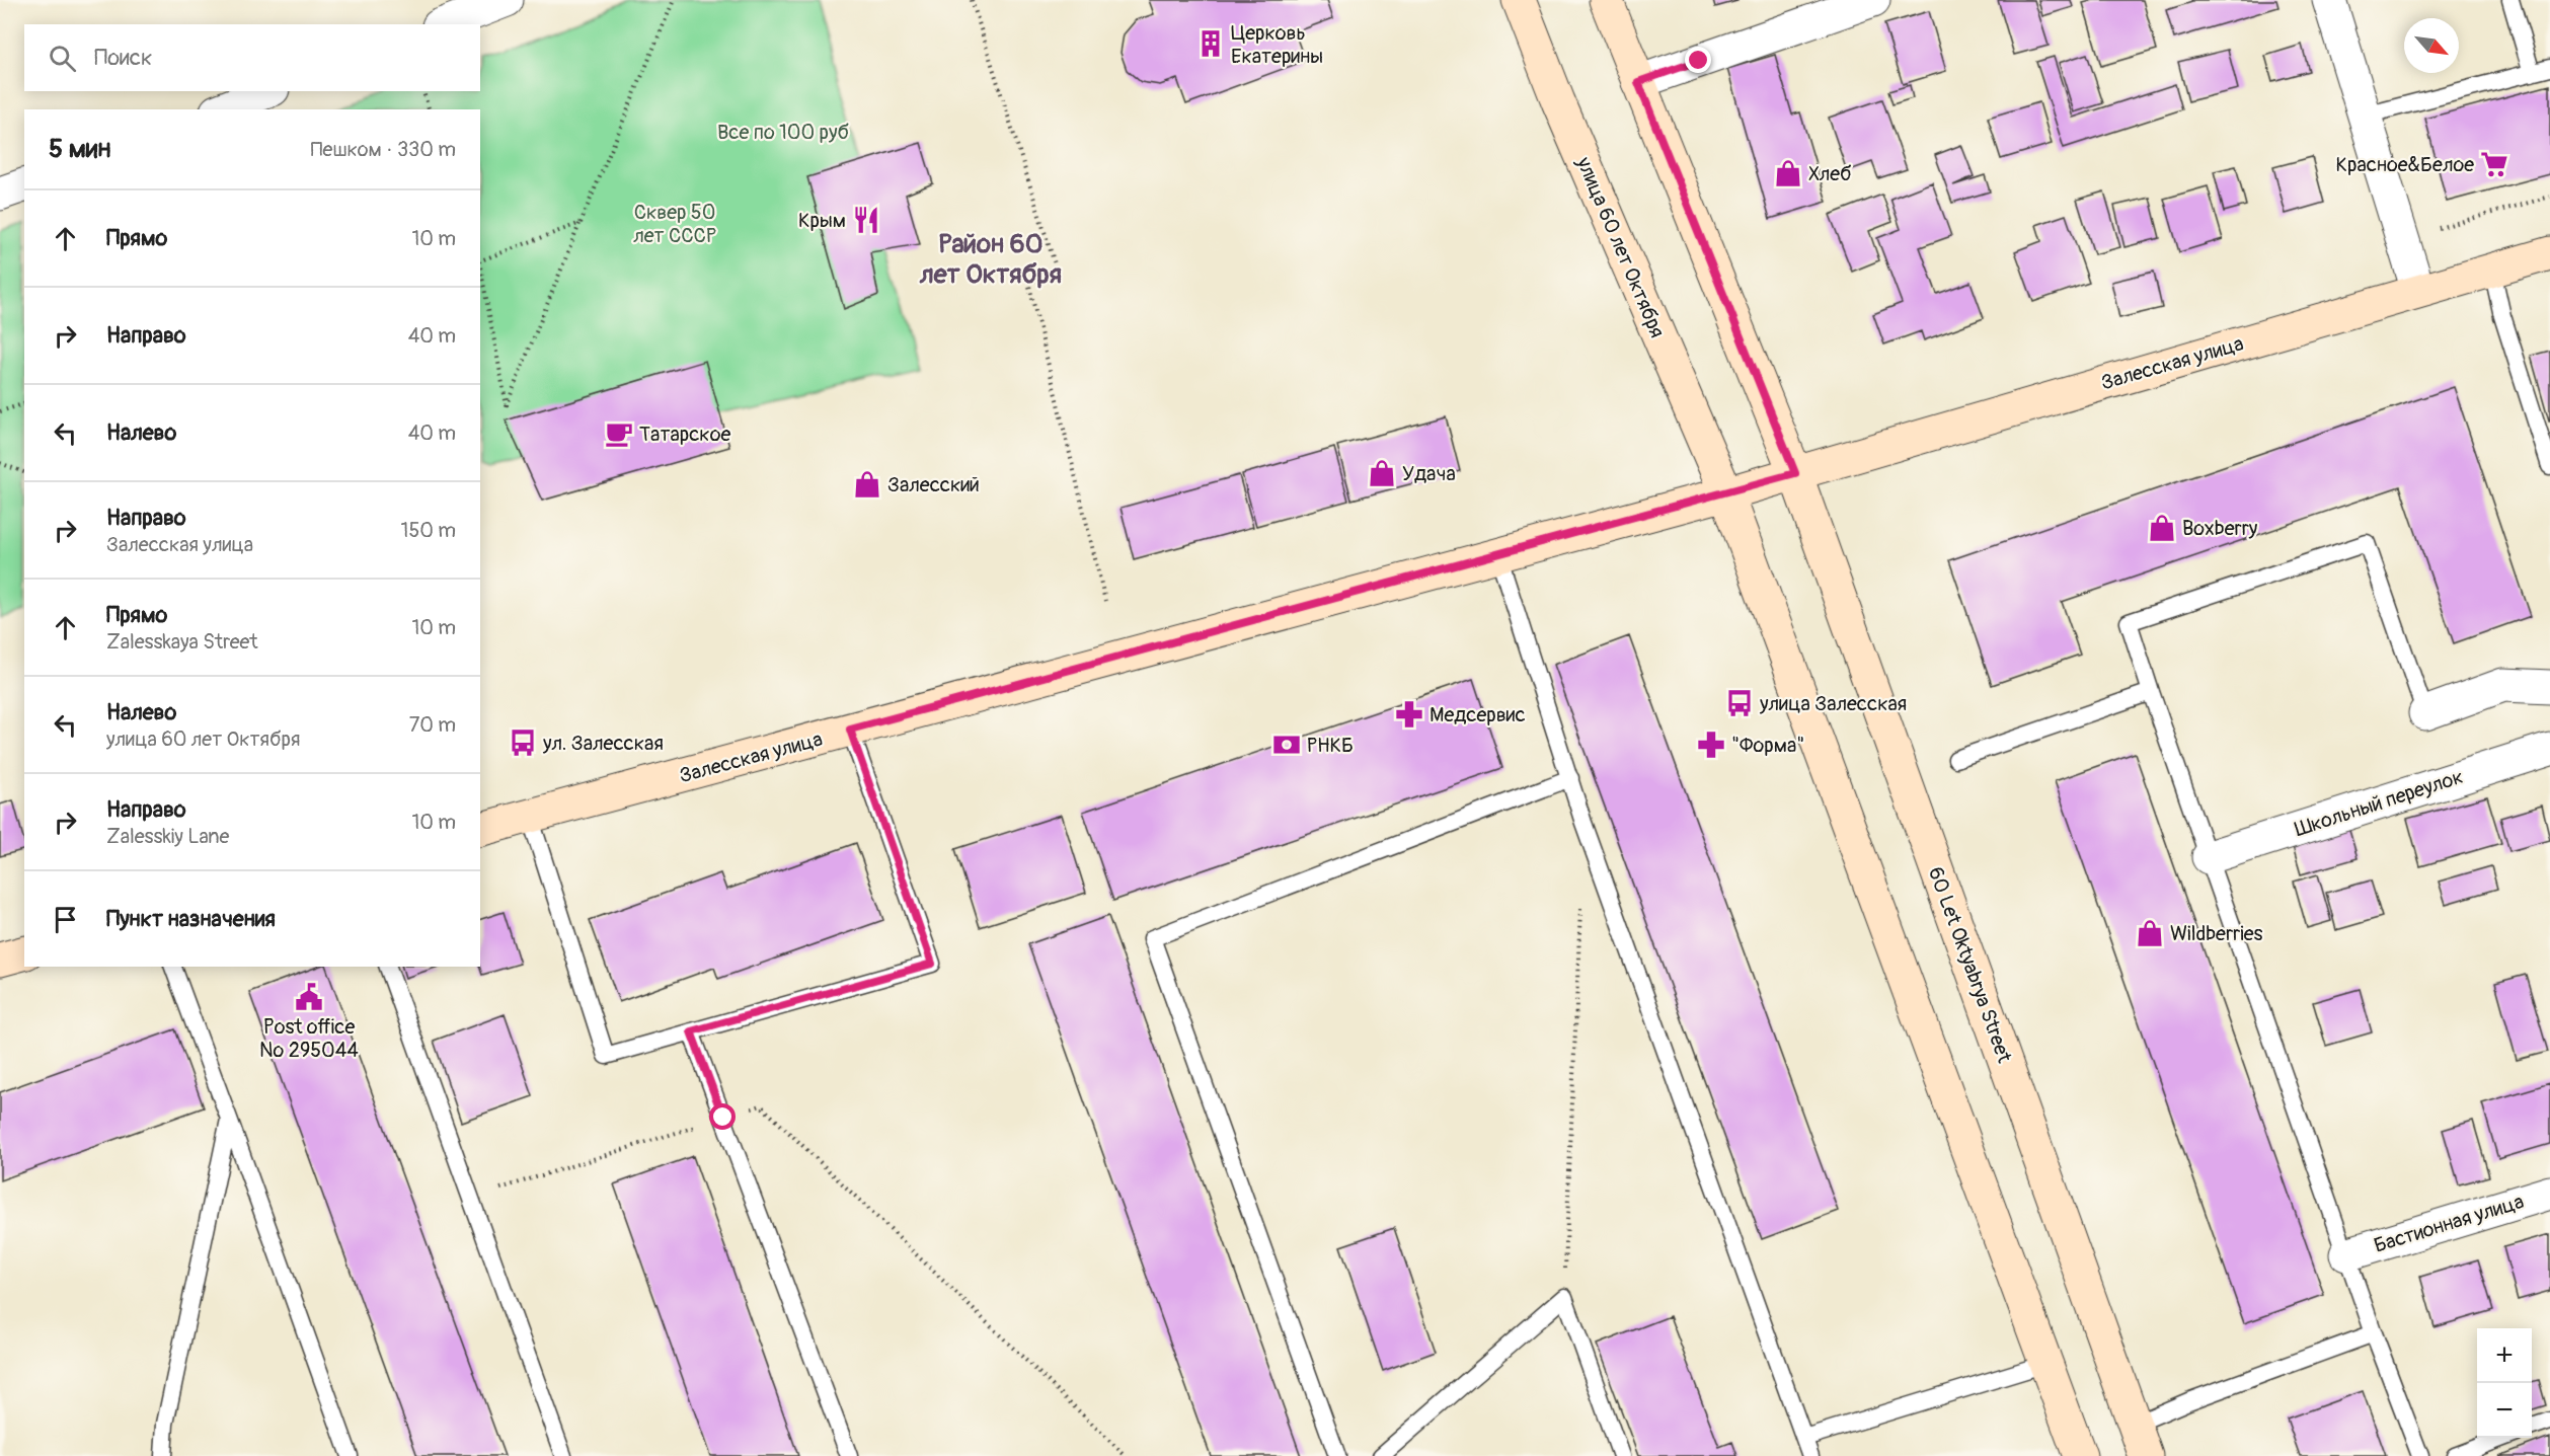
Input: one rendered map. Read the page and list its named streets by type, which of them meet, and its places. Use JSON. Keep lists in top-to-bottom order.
{
  "streets": {
    "main road": ["улица 60 лет Октября", "Залесская улица", "60 Let Oktyabrya Street"],
    "street": ["Школьный переулок", "Бастионная улица"]
  },
  "crossings": [
    ["улица 60 лет Октября", "Залесская улица"],
    ["Залесская улица", "60 Let Oktyabrya Street"]
  ],
  "districts": ["Район 60 лет Октября"],
  "parks": ["Все по 100 руб", "Сквер 50 лет СССР"],
  "places": {
    "building": ["Церковь Екатерины"],
    "supermarket": ["Красное&Белое"],
    "shop": [
      "Хлеб",
      "Удача",
      "Залесский",
      "Boxberry",
      "Wildberries"
    ],
    "restaurant": ["Крым"],
    "cafe": ["Татарское"],
    "bus stop": ["улица Залесская", "ул. Залесская"],
    "pharmacy": ["Медсервис", "\"Форма\""],
    "bank": ["РНКБ"],
    "public building": ["Post office № 295044"]
  },
  "north": "bottom right",
  "page": {
    "search": "Поиск",
    "heading": ["5 мин", "Пешком · 330 m"],
    "list": [
      ["Прямо", "10 m"],
      ["Направо", "40 m"],
      ["Налево", "40 m"],
      ["Направо", "Залесская улица", "150 m"],
      ["Прямо", "Zalesskaya Street", "10 m"],
      ["Налево", "улица 60 лет Октября", "70 m"],
      ["Направо", "Zalesskiy Lane", "10 m"],
      "Пункт назначения"
    ],
    "map_buttons": ["+", "−"]
  }
}
